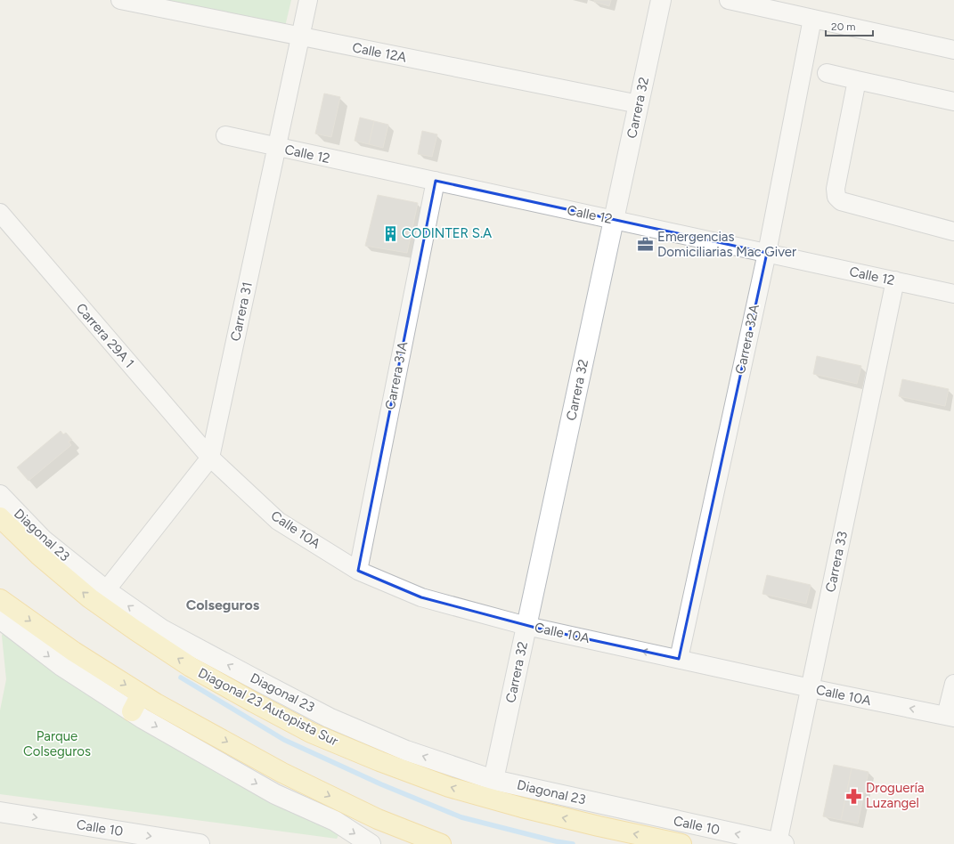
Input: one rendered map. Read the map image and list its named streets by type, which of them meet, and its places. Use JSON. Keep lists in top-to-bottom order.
{
  "streets": {
    "main road": ["Diagonal 23 Autopista Sur", "Calle 10"],
    "street": [
      "Calle 12A",
      "Carrera 32",
      "Calle 12",
      "Carrera 31",
      "Carrera 29A 1",
      "Carrera 32A",
      "Carrera 31A",
      "Calle 10A",
      "Diagonal 23",
      "Carrera 33"
    ]
  },
  "crossings": [
    ["Calle 12A", "Carrera 32"],
    ["Calle 12A", "Carrera 31"],
    ["Carrera 32", "Calle 12"],
    ["Carrera 32", "Calle 10A"],
    ["Carrera 32", "Diagonal 23"],
    ["Calle 12", "Carrera 31"],
    ["Calle 12", "Carrera 32A"],
    ["Calle 12", "Carrera 31A"],
    ["Calle 12", "Carrera 33"],
    ["Carrera 31", "Carrera 29A 1"],
    ["Carrera 31", "Calle 10A"],
    ["Carrera 31", "Diagonal 23"],
    ["Carrera 29A 1", "Calle 10A"],
    ["Carrera 32A", "Calle 10A"],
    ["Carrera 31A", "Calle 10A"],
    ["Calle 10A", "Carrera 33"],
    ["Diagonal 23", "Calle 10"],
    ["Carrera 33", "Calle 10"],
    ["Diagonal 23 Autopista Sur", "Calle 10"]
  ],
  "one_way": ["Calle 10A"],
  "districts": ["Colseguros"],
  "parks": ["Parque Colseguros"],
  "places": {
    "building": ["CODINTER S.A"],
    "office": ["Emergencias Domiciliarias Mac Giver"],
    "pharmacy": ["Droguería Luzangel"]
  },
  "scale_bar": "20 m"
}
